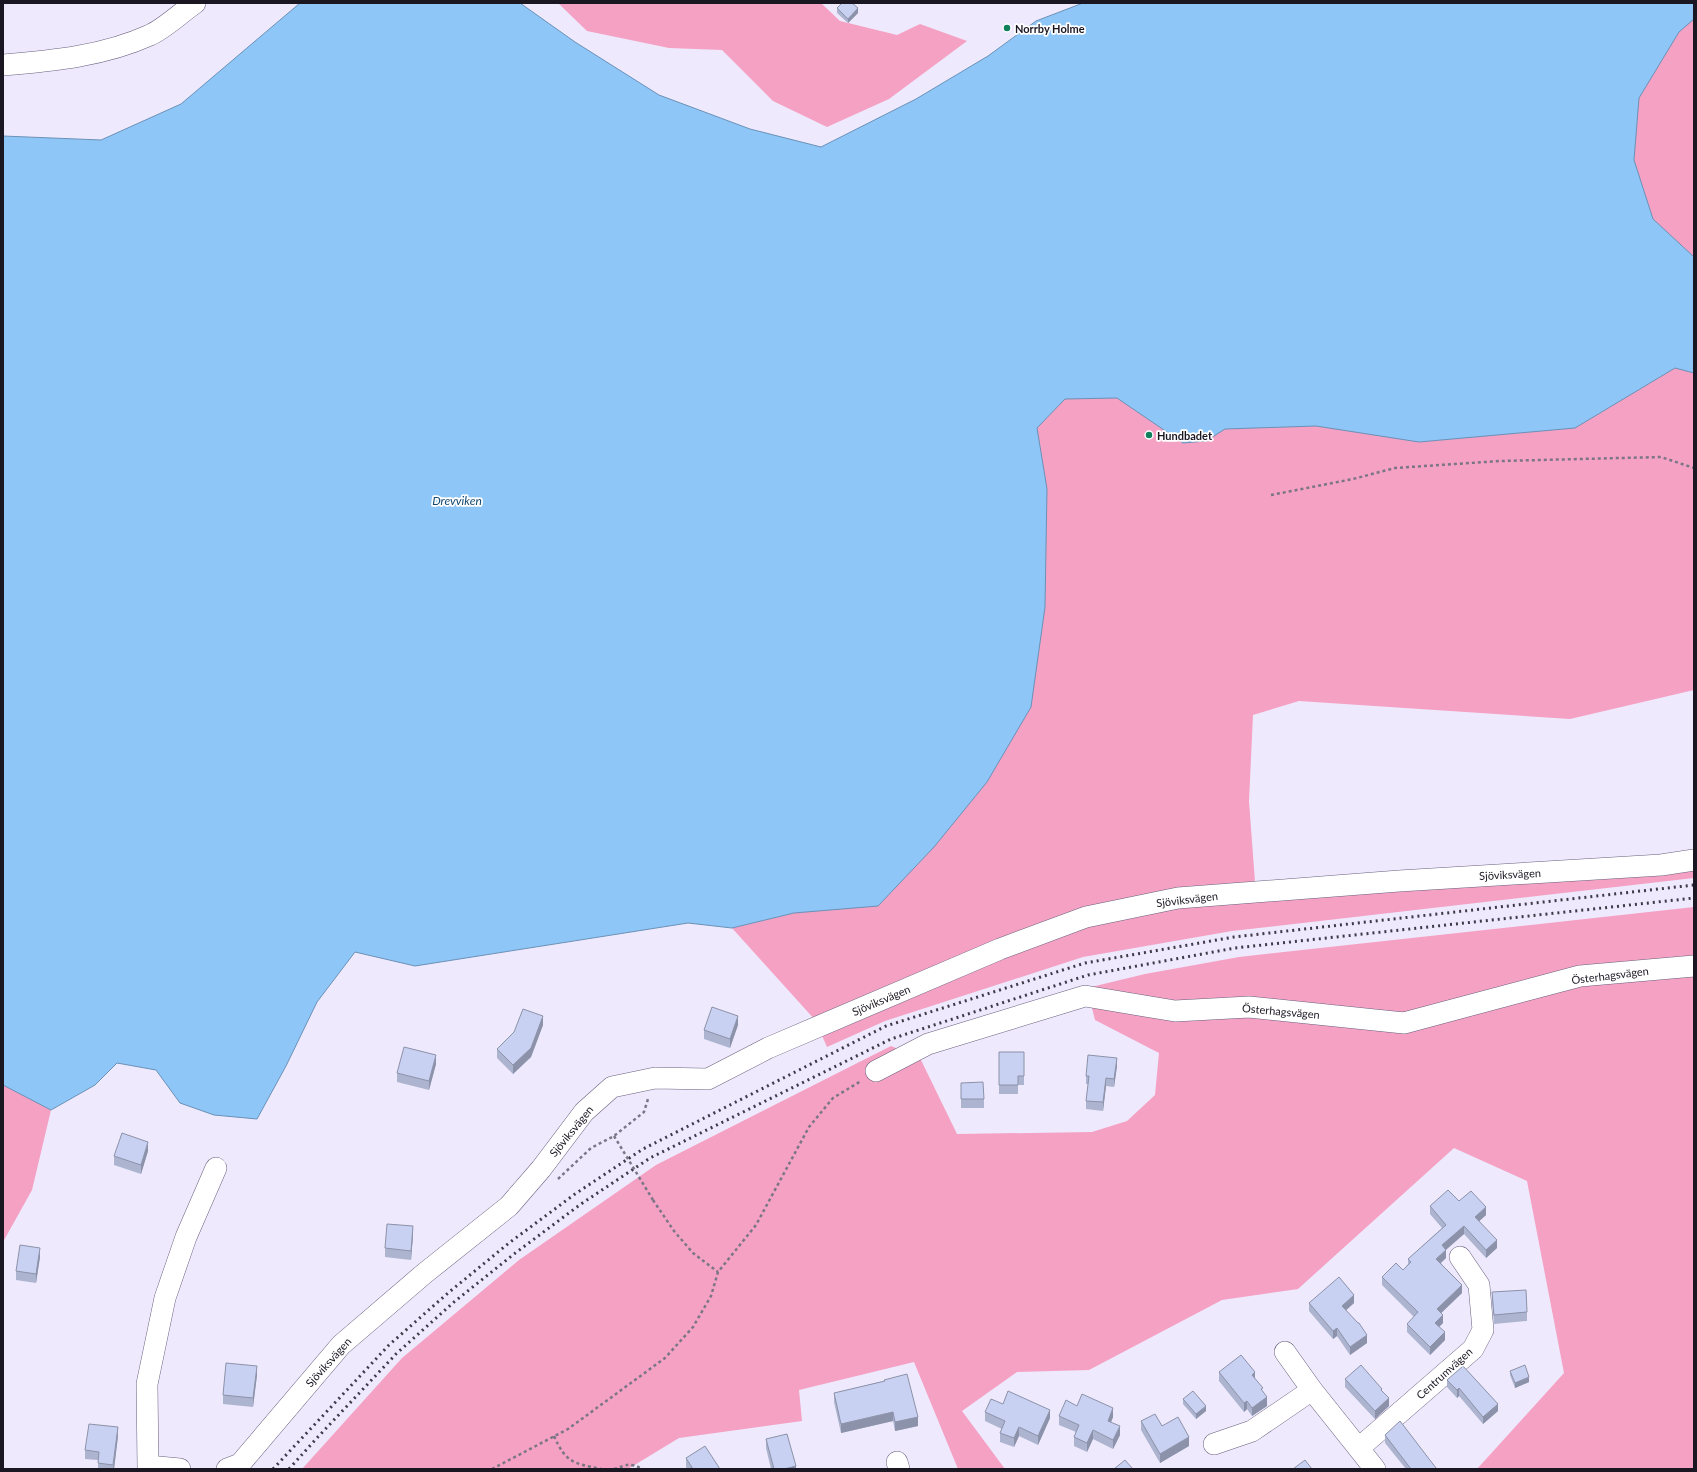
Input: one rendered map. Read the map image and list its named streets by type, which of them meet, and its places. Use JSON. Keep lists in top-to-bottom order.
{
  "streets": {
    "street": ["Sjöviksvägen", "Österhagsvägen", "Centrumvägen"]
  },
  "water": ["Drevviken"],
  "places": ["Norrby Holme", "Hundbadet"]
}
